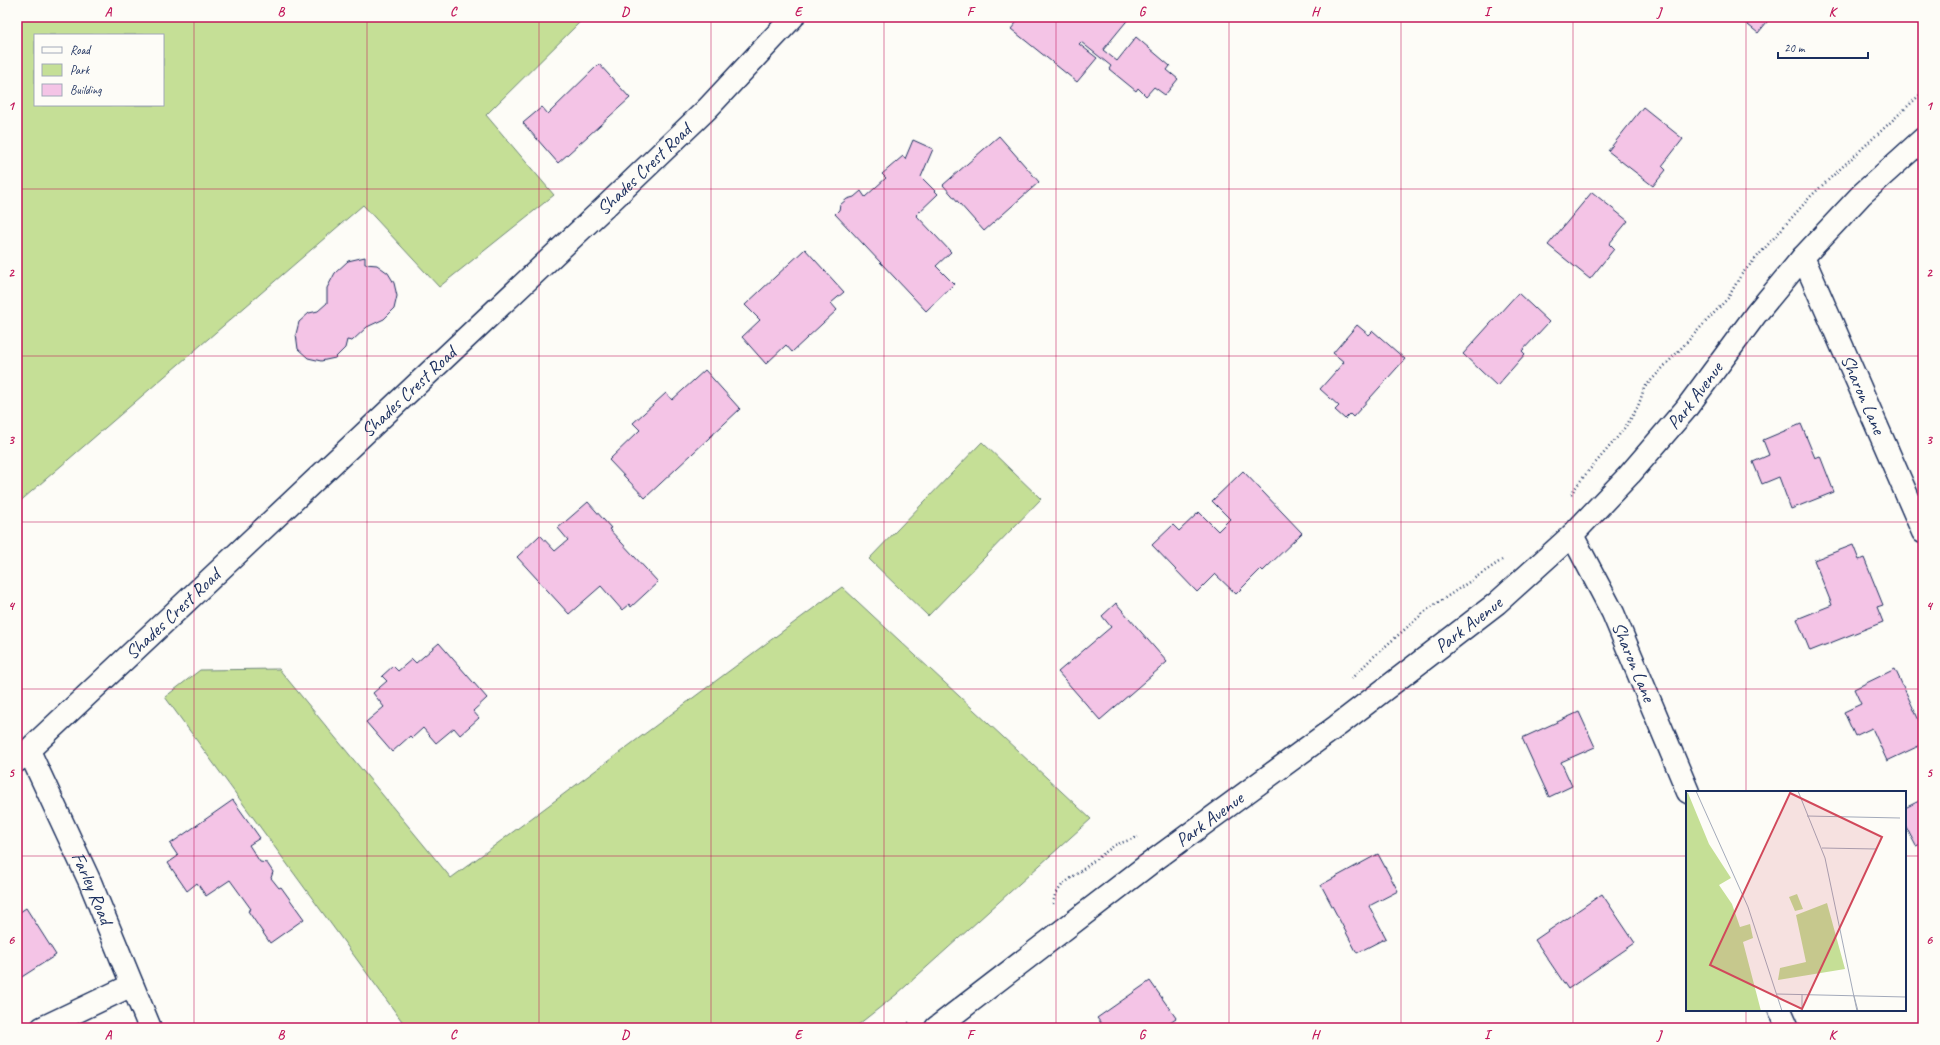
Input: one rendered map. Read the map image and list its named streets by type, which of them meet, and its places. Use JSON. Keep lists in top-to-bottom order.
{
  "streets": {
    "street": [
      "Shades Crest Road",
      "Sharon Lane",
      "Park Avenue",
      "Farley Road"
    ]
  },
  "crossings": [
    ["Shades Crest Road", "Farley Road"],
    ["Sharon Lane", "Park Avenue"]
  ],
  "legend": ["Road", "Park", "Building"],
  "scale_bar": "20 m",
  "grid": {
    "columns": [
      "A",
      "B",
      "C",
      "D",
      "E",
      "F",
      "G",
      "H",
      "I",
      "J",
      "K"
    ],
    "rows": [
      "1",
      "2",
      "3",
      "4",
      "5",
      "6"
    ]
  }
}
